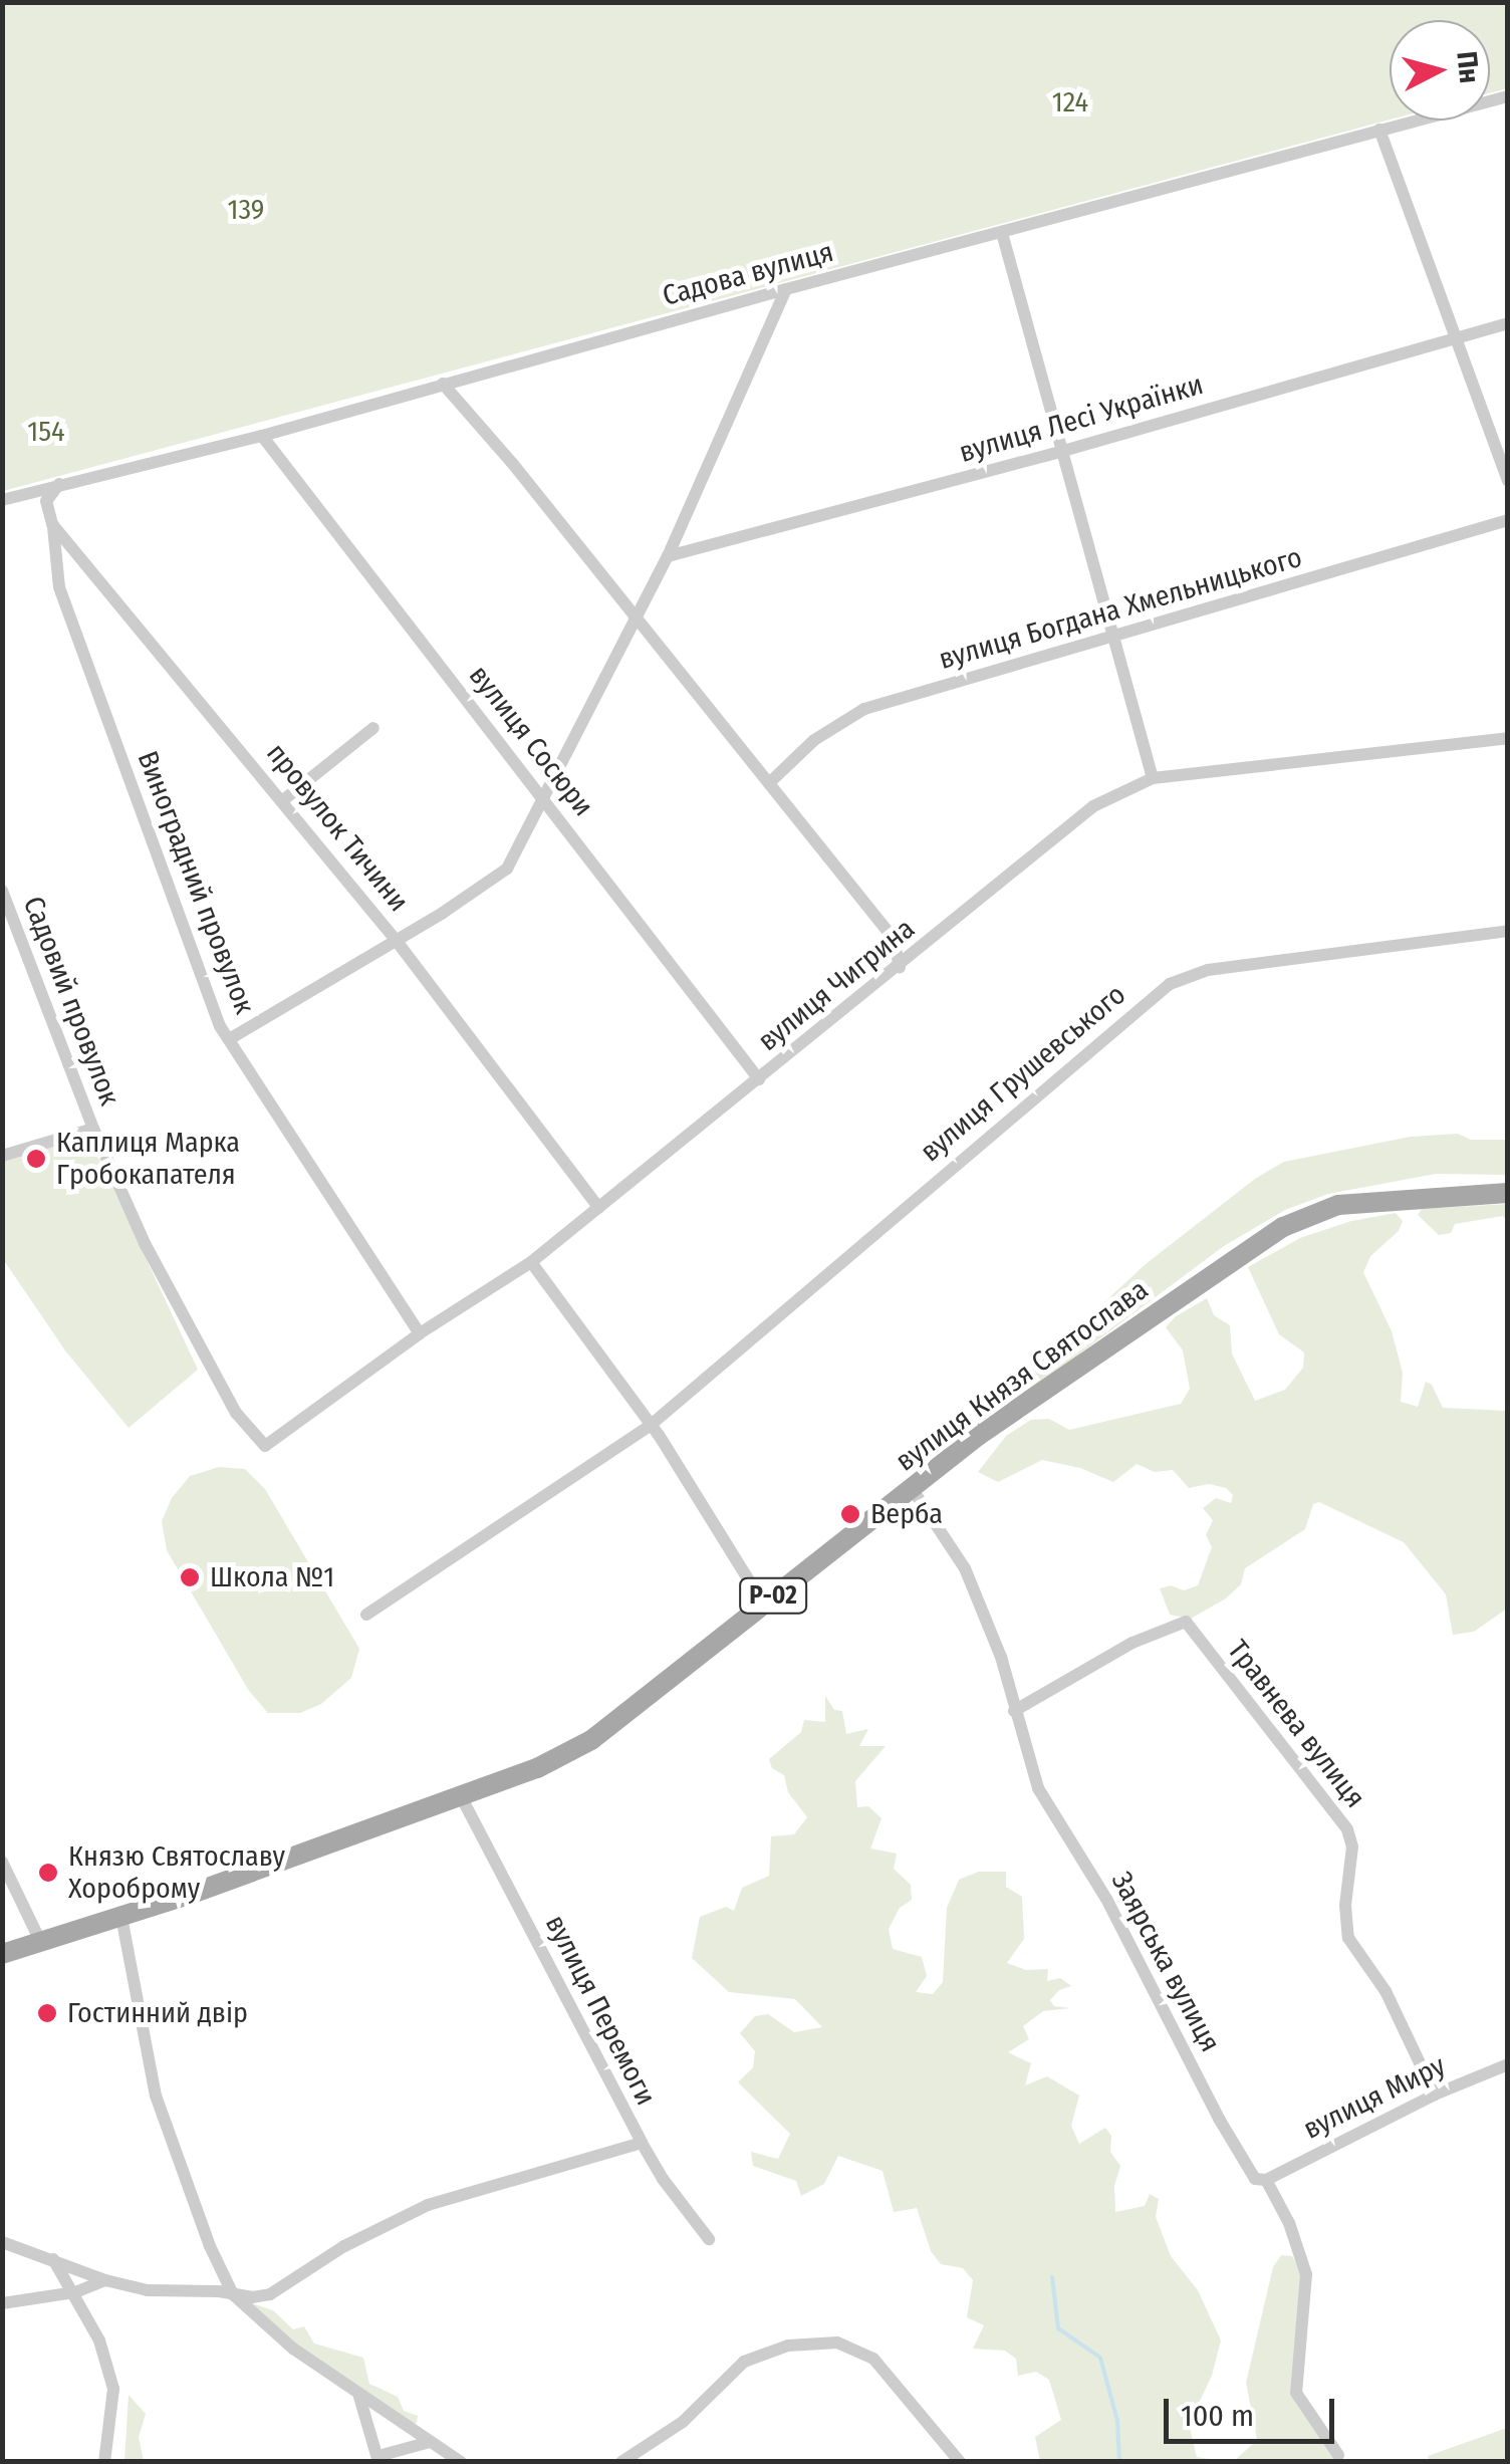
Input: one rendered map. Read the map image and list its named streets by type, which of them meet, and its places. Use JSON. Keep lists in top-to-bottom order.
{
  "streets": {
    "main road": ["вулиця Князя Святослава", "Р-02"],
    "street": [
      "Садова вулиця",
      "вулиця Лесі Українки",
      "вулиця Богдана Хмельницького",
      "вулиця Сосюри",
      "провулок Тичини",
      "Виноградний провулок",
      "вулиця Чигрина",
      "Садовий провулок",
      "вулиця Грушевського",
      "Травнева вулиця",
      "Заярська вулиця",
      "вулиця Перемоги",
      "вулиця Миру"
    ]
  },
  "crossings": [
    ["Садова вулиця", "вулиця Сосюри"],
    ["вулиця Сосюри", "вулиця Чигрина"],
    ["провулок Тичини", "Виноградний провулок"],
    ["провулок Тичини", "вулиця Чигрина"],
    ["Виноградний провулок", "вулиця Чигрина"],
    ["вулиця Чигрина", "Садовий провулок"],
    ["вулиця Князя Святослава", "Заярська вулиця"],
    ["вулиця Князя Святослава", "вулиця Перемоги"],
    ["Травнева вулиця", "Заярська вулиця"],
    ["Травнева вулиця", "вулиця Миру"],
    ["Заярська вулиця", "вулиця Миру"]
  ],
  "parks": ["124", "139", "154"],
  "places": [
    "Каплиця Марка Гробокапателя",
    "Верба",
    "Школа №1",
    "Князю Святославу Хороброму",
    "Гостинний двір"
  ],
  "scale_bar": "100 m",
  "north": "right"
}
